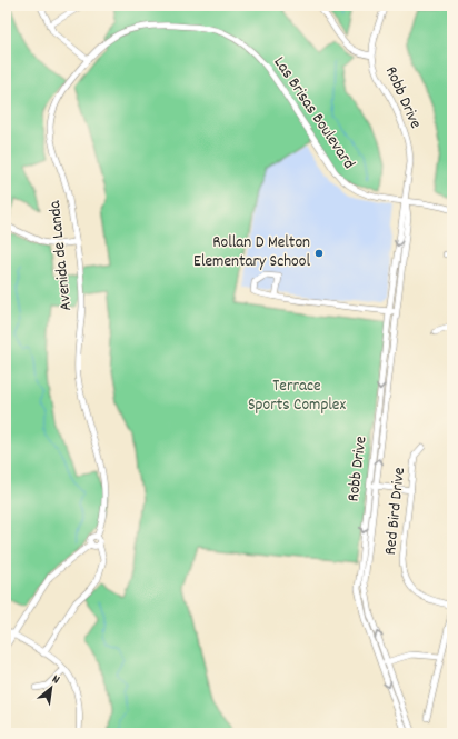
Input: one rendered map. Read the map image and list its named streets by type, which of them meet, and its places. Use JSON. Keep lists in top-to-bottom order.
{
  "streets": {
    "street": [
      "Robb Drive",
      "Las Brisas Boulevard",
      "Avenida de Landa",
      "Red Bird Drive"
    ]
  },
  "crossings": [
    ["Robb Drive", "Las Brisas Boulevard"],
    ["Las Brisas Boulevard", "Avenida de Landa"]
  ],
  "parks": ["Terrace Sports Complex"],
  "places": ["Rollan D Melton Elementary School"],
  "north": "top right"
}
